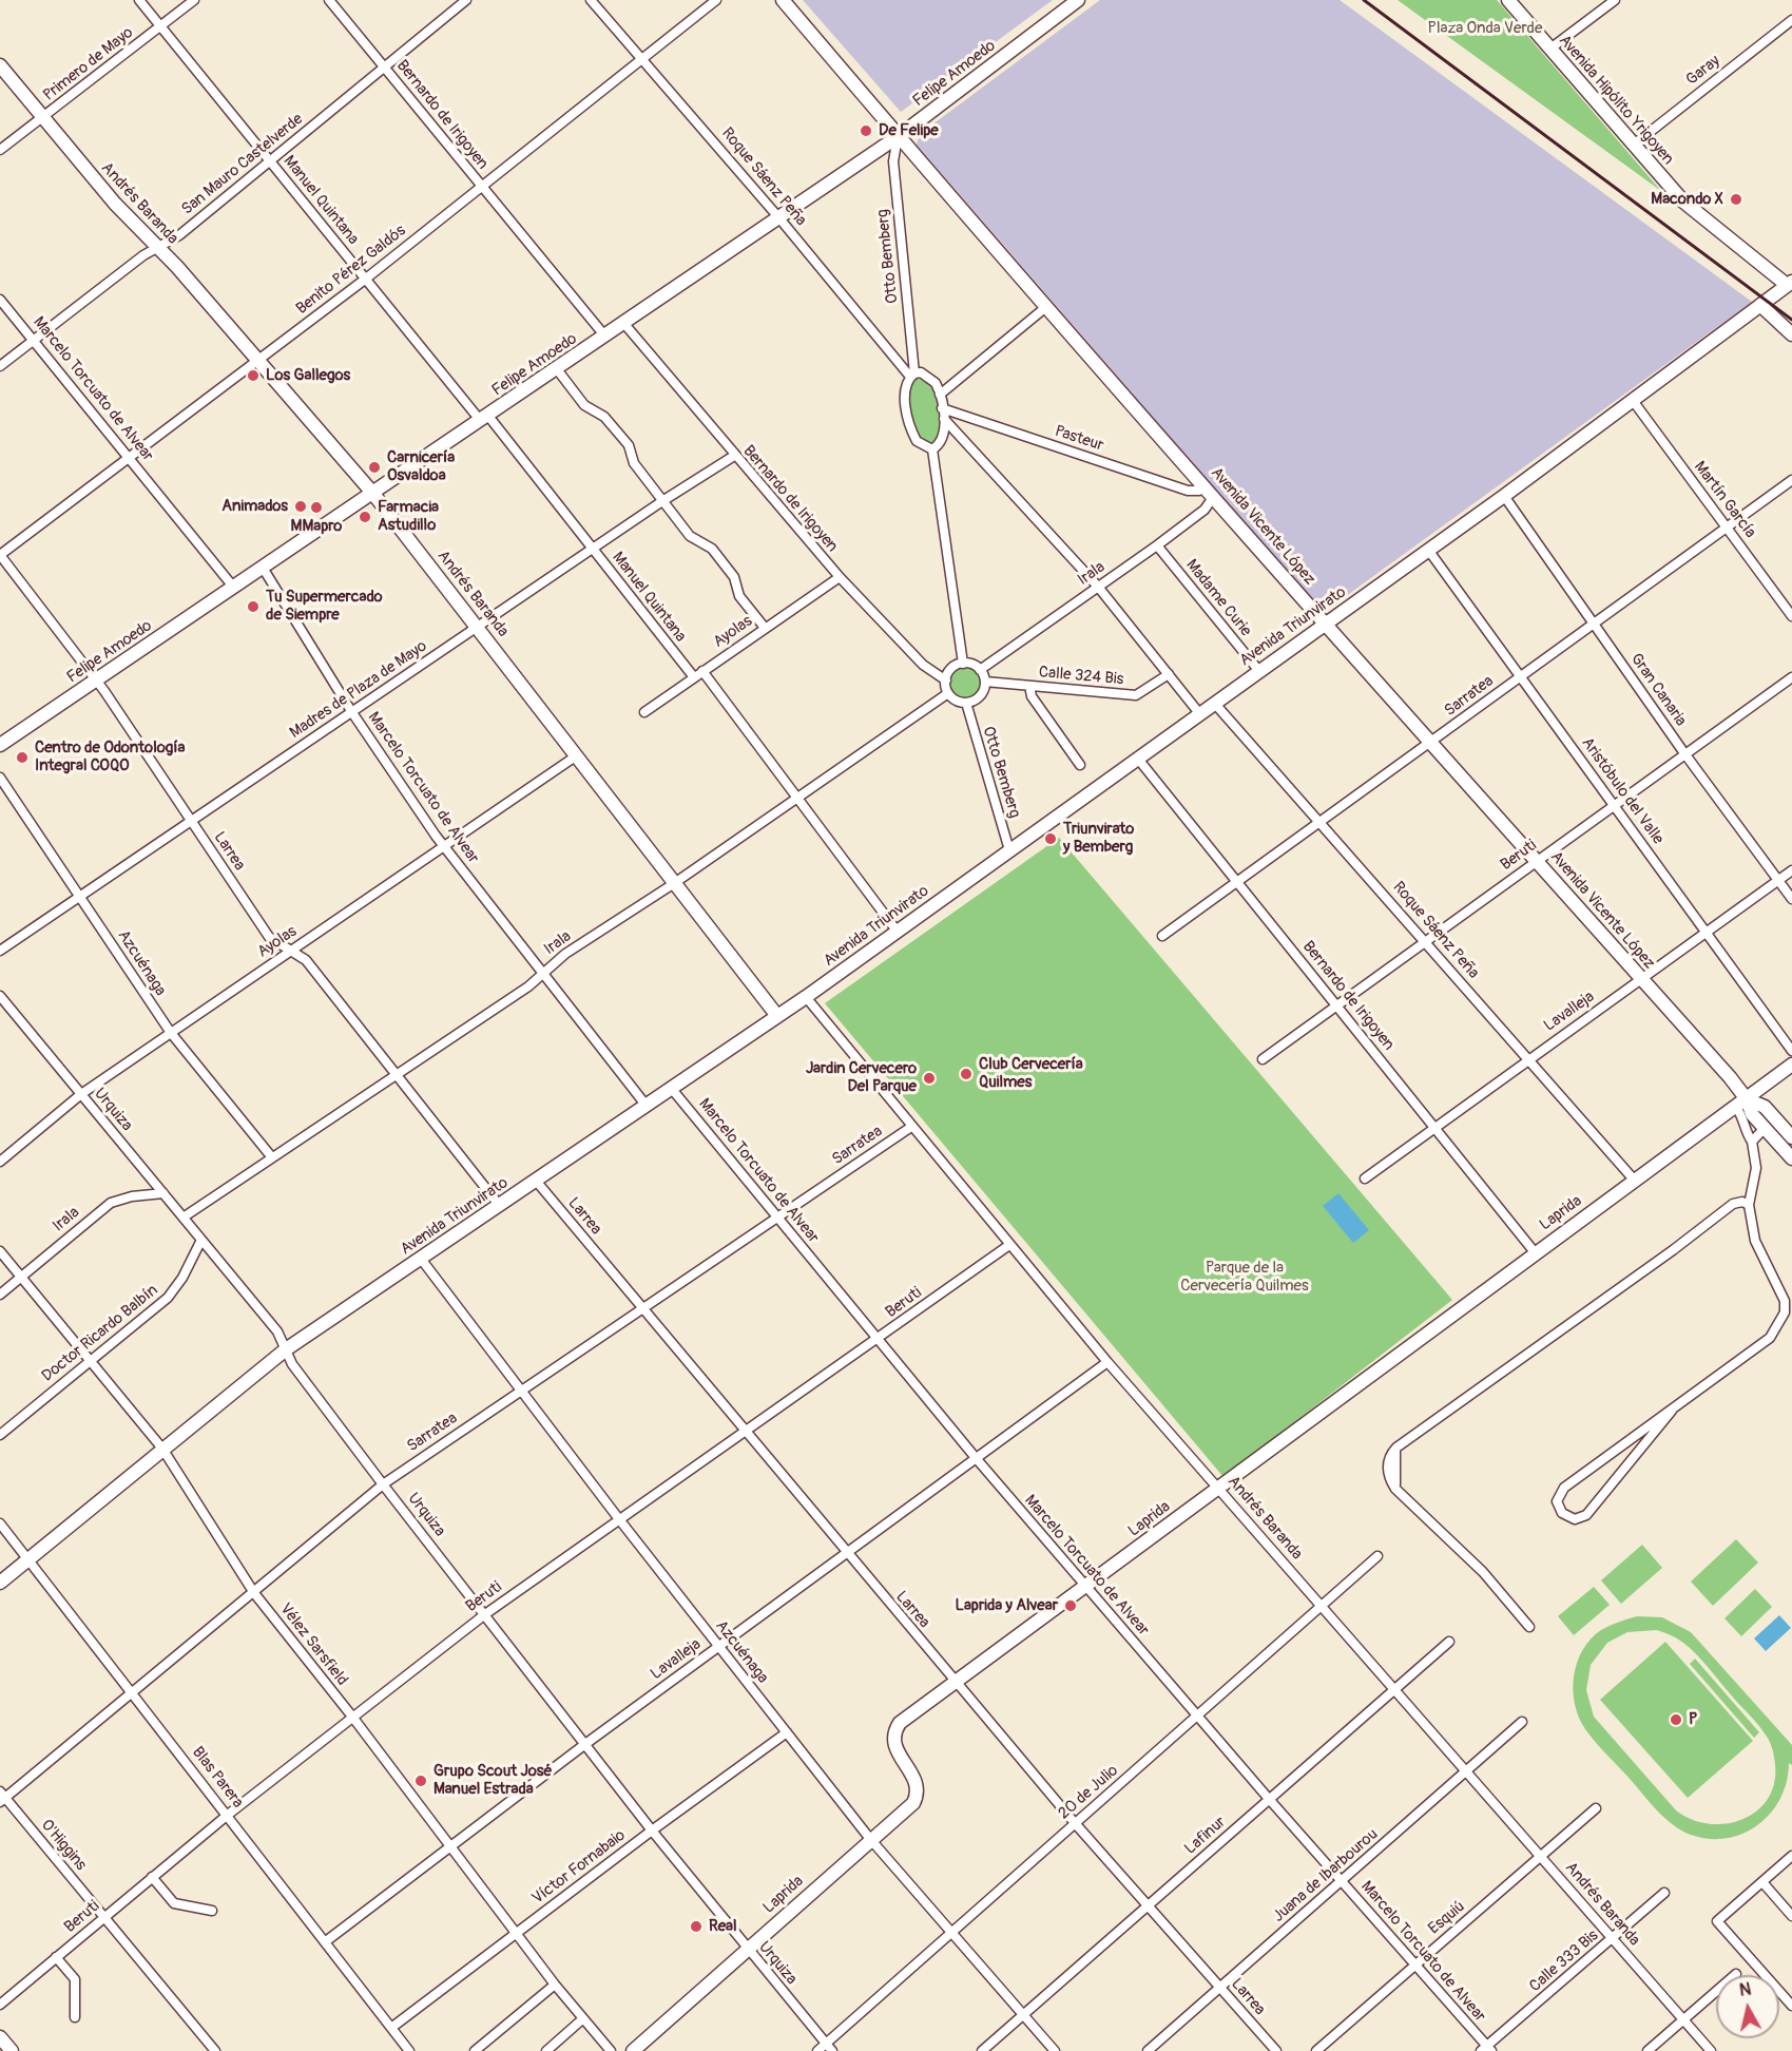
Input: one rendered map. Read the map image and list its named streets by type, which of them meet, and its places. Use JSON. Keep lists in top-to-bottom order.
{
  "streets": {
    "main road": [
      "Felipe Amoedo",
      "Avenida Hipólito Yrigoyen",
      "Andrés Baranda",
      "Avenida Vicente López",
      "Avenida Triunvirato",
      "Laprida"
    ],
    "street": [
      "Primero de Mayo",
      "Garay",
      "Bernardo de Irigoyen",
      "San Mauro Castelverde",
      "Roque Sáenz Peña",
      "Manuel Quintana",
      "Otto Bemberg",
      "Benito Pérez Galdós",
      "Marcelo Torcuato de Alvear",
      "Pasteur",
      "Martín García",
      "Irala",
      "Madame Curie",
      "Ayolas",
      "Calle 324 Bis",
      "Madres de Plaza de Mayo",
      "Gran Canaria",
      "Sarratea",
      "Aristóbulo del Valle",
      "Larrea",
      "Beruti",
      "Azcuénaga",
      "Lavalleja",
      "Urquiza",
      "Doctor Ricardo Balbín",
      "Vélez Sarsfield",
      "Blas Parera",
      "20 de Julio",
      "Lafinur",
      "O'Higgins",
      "Víctor Fornabaio",
      "Juana de Ibarbourou",
      "Esquiú",
      "Calle 333 Bis"
    ]
  },
  "crossings": [
    ["Primero de Mayo", "Manuel Quintana"],
    ["Primero de Mayo", "Andrés Baranda"],
    ["Garay", "Avenida Hipólito Yrigoyen"],
    ["Felipe Amoedo", "Bernardo de Irigoyen"],
    ["Felipe Amoedo", "Roque Sáenz Peña"],
    ["Felipe Amoedo", "Manuel Quintana"],
    ["Felipe Amoedo", "Andrés Baranda"],
    ["Felipe Amoedo", "Otto Bemberg"],
    ["Felipe Amoedo", "Marcelo Torcuato de Alvear"],
    ["Felipe Amoedo", "Avenida Vicente López"],
    ["Felipe Amoedo", "Larrea"],
    ["Avenida Hipólito Yrigoyen", "Avenida Triunvirato"],
    ["Bernardo de Irigoyen", "San Mauro Castelverde"],
    ["Bernardo de Irigoyen", "Otto Bemberg"],
    ["Bernardo de Irigoyen", "Benito Pérez Galdós"],
    ["Bernardo de Irigoyen", "Irala"],
    ["Bernardo de Irigoyen", "Avenida Triunvirato"],
    ["Bernardo de Irigoyen", "Ayolas"],
    ["Bernardo de Irigoyen", "Calle 324 Bis"],
    ["Bernardo de Irigoyen", "Madres de Plaza de Mayo"],
    ["Bernardo de Irigoyen", "Sarratea"],
    ["Bernardo de Irigoyen", "Beruti"],
    ["Bernardo de Irigoyen", "Lavalleja"],
    ["Bernardo de Irigoyen", "Laprida"],
    ["San Mauro Castelverde", "Manuel Quintana"],
    ["San Mauro Castelverde", "Andrés Baranda"],
    ["San Mauro Castelverde", "Marcelo Torcuato de Alvear"],
    ["Roque Sáenz Peña", "Otto Bemberg"],
    ["Roque Sáenz Peña", "Benito Pérez Galdós"],
    ["Roque Sáenz Peña", "Avenida Triunvirato"],
    ["Roque Sáenz Peña", "Sarratea"],
    ["Roque Sáenz Peña", "Beruti"],
    ["Roque Sáenz Peña", "Lavalleja"],
    ["Roque Sáenz Peña", "Laprida"],
    ["Manuel Quintana", "Benito Pérez Galdós"],
    ["Manuel Quintana", "Ayolas"],
    ["Manuel Quintana", "Madres de Plaza de Mayo"],
    ["Andrés Baranda", "Benito Pérez Galdós"],
    ["Andrés Baranda", "Irala"],
    ["Andrés Baranda", "Avenida Triunvirato"],
    ["Andrés Baranda", "Ayolas"],
    ["Andrés Baranda", "Madres de Plaza de Mayo"],
    ["Andrés Baranda", "Sarratea"],
    ["Andrés Baranda", "Beruti"],
    ["Andrés Baranda", "Lavalleja"],
    ["Andrés Baranda", "Laprida"],
    ["Andrés Baranda", "20 de Julio"],
    ["Andrés Baranda", "Lafinur"],
    ["Andrés Baranda", "Juana de Ibarbourou"],
    ["Andrés Baranda", "Esquiú"],
    ["Andrés Baranda", "Calle 333 Bis"],
    ["Otto Bemberg", "Avenida Vicente López"],
    ["Otto Bemberg", "Irala"],
    ["Otto Bemberg", "Avenida Triunvirato"],
    ["Otto Bemberg", "Calle 324 Bis"],
    ["Benito Pérez Galdós", "Marcelo Torcuato de Alvear"],
    ["Benito Pérez Galdós", "Larrea"],
    ["Marcelo Torcuato de Alvear", "Irala"],
    ["Marcelo Torcuato de Alvear", "Avenida Triunvirato"],
    ["Marcelo Torcuato de Alvear", "Ayolas"],
    ["Marcelo Torcuato de Alvear", "Madres de Plaza de Mayo"],
    ["Marcelo Torcuato de Alvear", "Sarratea"],
    ["Marcelo Torcuato de Alvear", "Beruti"],
    ["Marcelo Torcuato de Alvear", "Lavalleja"],
    ["Marcelo Torcuato de Alvear", "Laprida"],
    ["Marcelo Torcuato de Alvear", "20 de Julio"],
    ["Marcelo Torcuato de Alvear", "Lafinur"],
    ["Marcelo Torcuato de Alvear", "Juana de Ibarbourou"],
    ["Marcelo Torcuato de Alvear", "Esquiú"],
    ["Marcelo Torcuato de Alvear", "Calle 333 Bis"],
    ["Pasteur", "Avenida Vicente López"],
    ["Pasteur", "Irala"],
    ["Martín García", "Avenida Triunvirato"],
    ["Martín García", "Sarratea"],
    ["Avenida Vicente López", "Irala"],
    ["Avenida Vicente López", "Avenida Triunvirato"],
    ["Avenida Vicente López", "Sarratea"],
    ["Avenida Vicente López", "Beruti"],
    ["Avenida Vicente López", "Lavalleja"],
    ["Avenida Vicente López", "Laprida"],
    ["Irala", "Madame Curie"],
    ["Irala", "Calle 324 Bis"],
    ["Irala", "Larrea"],
    ["Irala", "Azcuénaga"],
    ["Irala", "Urquiza"],
    ["Irala", "Vélez Sarsfield"],
    ["Madame Curie", "Avenida Triunvirato"],
    ["Avenida Triunvirato", "Gran Canaria"],
    ["Avenida Triunvirato", "Aristóbulo del Valle"],
    ["Avenida Triunvirato", "Larrea"],
    ["Avenida Triunvirato", "Azcuénaga"],
    ["Avenida Triunvirato", "Urquiza"],
    ["Avenida Triunvirato", "Vélez Sarsfield"],
    ["Avenida Triunvirato", "Blas Parera"],
    ["Ayolas", "Larrea"],
    ["Ayolas", "Azcuénaga"],
    ["Ayolas", "Urquiza"],
    ["Madres de Plaza de Mayo", "Larrea"],
    ["Madres de Plaza de Mayo", "Azcuénaga"],
    ["Gran Canaria", "Sarratea"],
    ["Gran Canaria", "Beruti"],
    ["Gran Canaria", "Lavalleja"],
    ["Sarratea", "Aristóbulo del Valle"],
    ["Sarratea", "Larrea"],
    ["Sarratea", "Azcuénaga"],
    ["Sarratea", "Urquiza"],
    ["Sarratea", "Vélez Sarsfield"],
    ["Sarratea", "Blas Parera"],
    ["Sarratea", "O'Higgins"],
    ["Aristóbulo del Valle", "Beruti"],
    ["Aristóbulo del Valle", "Lavalleja"],
    ["Larrea", "Beruti"],
    ["Larrea", "Lavalleja"],
    ["Larrea", "Laprida"],
    ["Larrea", "20 de Julio"],
    ["Larrea", "Lafinur"],
    ["Larrea", "Juana de Ibarbourou"],
    ["Beruti", "Azcuénaga"],
    ["Beruti", "Urquiza"],
    ["Beruti", "Vélez Sarsfield"],
    ["Beruti", "Blas Parera"],
    ["Beruti", "O'Higgins"],
    ["Azcuénaga", "Lavalleja"],
    ["Azcuénaga", "Laprida"],
    ["Azcuénaga", "20 de Julio"],
    ["Azcuénaga", "Lafinur"],
    ["Azcuénaga", "Víctor Fornabaio"],
    ["Lavalleja", "Urquiza"],
    ["Lavalleja", "Vélez Sarsfield"],
    ["Lavalleja", "Blas Parera"],
    ["Urquiza", "Laprida"],
    ["Urquiza", "Doctor Ricardo Balbín"],
    ["Urquiza", "20 de Julio"],
    ["Urquiza", "Víctor Fornabaio"],
    ["Doctor Ricardo Balbín", "Vélez Sarsfield"],
    ["Vélez Sarsfield", "Víctor Fornabaio"],
    ["Blas Parera", "Víctor Fornabaio"]
  ],
  "parks": ["Plaza Onda Verde", "Parque de la Cervecería Quilmes"],
  "places": [
    "De Felipe",
    "Macondo X",
    "Los Gallegos",
    "Carnicería Osvaldoa",
    "Animados",
    "MMapro",
    "Farmacia Astudillo",
    "Tu Supermercado de Siempre",
    "Centro de Odontología Integral COQO",
    "Triunvirato y Bemberg",
    "Club Cervecería Quilmes",
    "Jardin Cervecero Del Parque",
    "Laprida y Alvear",
    "P",
    "Grupo Scout José Manuel Estrada",
    "Real"
  ],
  "north": "top"
}
